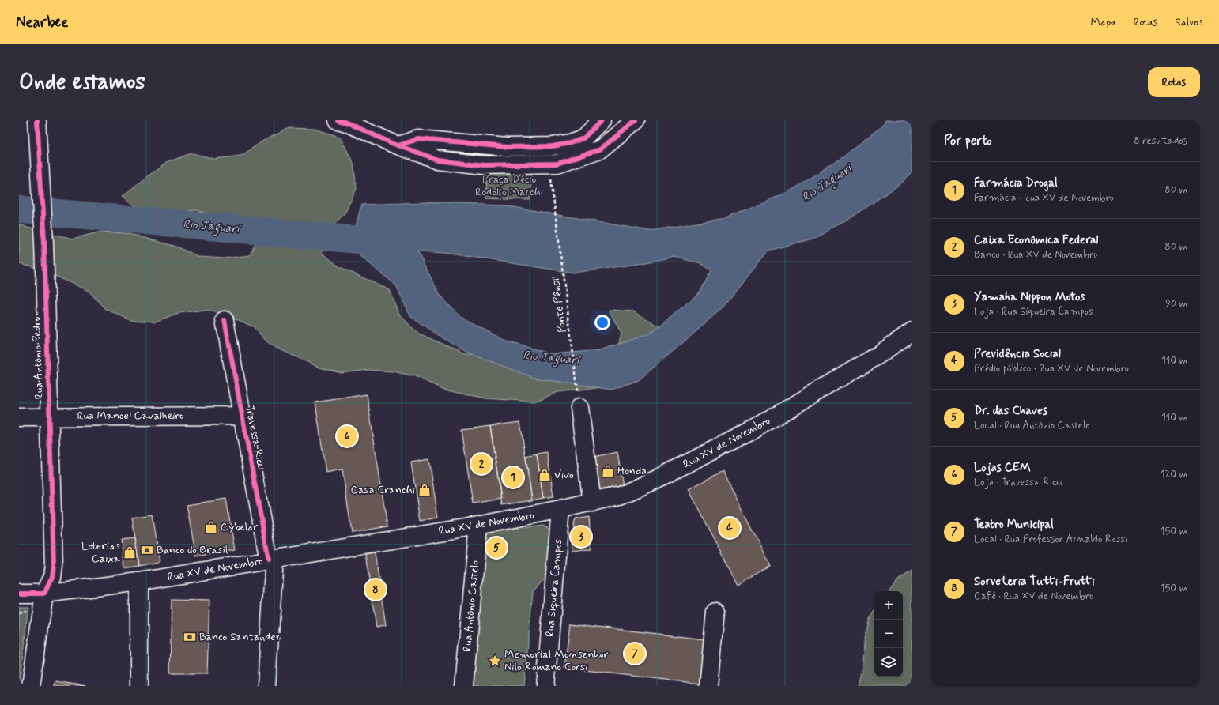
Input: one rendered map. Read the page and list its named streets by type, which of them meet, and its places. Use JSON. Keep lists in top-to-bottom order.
{
  "streets": {
    "street": [
      "Rua Antônio Pedro",
      "Rua Manoel Cavalheiro",
      "Travessa Ricci",
      "Rua XV de Novembro",
      "Rua Siqueira Campos",
      "Rua Antônio Castelo"
    ],
    "path": ["Ponte Pênsil"]
  },
  "crossings": [
    ["Rua Antônio Pedro", "Rua Manoel Cavalheiro"],
    ["Rua Antônio Pedro", "Rua XV de Novembro"],
    ["Rua Manoel Cavalheiro", "Travessa Ricci"],
    ["Travessa Ricci", "Rua XV de Novembro"],
    ["Rua XV de Novembro", "Rua Siqueira Campos"],
    ["Rua XV de Novembro", "Rua Antônio Castelo"]
  ],
  "water": ["Rio Jaguari"],
  "parks": ["Praça Décio Rodolfo Marchi"],
  "places": {
    "shop": [
      "Honda",
      "Vivo",
      "Casa Cranchi",
      "Cybelar",
      "Loterias Caixa"
    ],
    "bank": ["Banco do Brasil", "Banco Santander"],
    "place": ["Memorial Monsenhor Nilo Romano Corsi"]
  },
  "page": {
    "header": "Nearbee",
    "nav": ["Mapa", "Rotas", "Salvos"],
    "buttons": "Rotas",
    "title": "Onde estamos",
    "heading": ["Por perto", "8 resultados"],
    "list": [
      {
        "mark": "1",
        "name": "Farmácia Drogal",
        "note": "Farmácia · Rua XV de Novembro",
        "value": "80 m"
      },
      {
        "mark": "2",
        "name": "Caixa Econômica Federal",
        "note": "Banco · Rua XV de Novembro",
        "value": "80 m"
      },
      {
        "mark": "3",
        "name": "Yamaha Nippon Motos",
        "note": "Loja · Rua Siqueira Campos",
        "value": "90 m"
      },
      {
        "mark": "4",
        "name": "Previdência Social",
        "note": "Prédio público · Rua XV de Novembro",
        "value": "110 m"
      },
      {
        "mark": "5",
        "name": "Dr. das Chaves",
        "note": "Local · Rua Antônio Castelo",
        "value": "110 m"
      },
      {
        "mark": "6",
        "name": "Lojas CEM",
        "note": "Loja · Travessa Ricci",
        "value": "120 m"
      },
      {
        "mark": "7",
        "name": "Teatro Municipal",
        "note": "Local · Rua Professor Arnaldo Rossi",
        "value": "150 m"
      },
      {
        "mark": "8",
        "name": "Sorveteria Tutti-Frutti",
        "note": "Café · Rua XV de Novembro",
        "value": "150 m"
      }
    ],
    "pins": [
      "6",
      "2",
      "1",
      "4",
      "3",
      "5",
      "8",
      "7"
    ],
    "map_buttons": ["+", "−"]
  }
}
